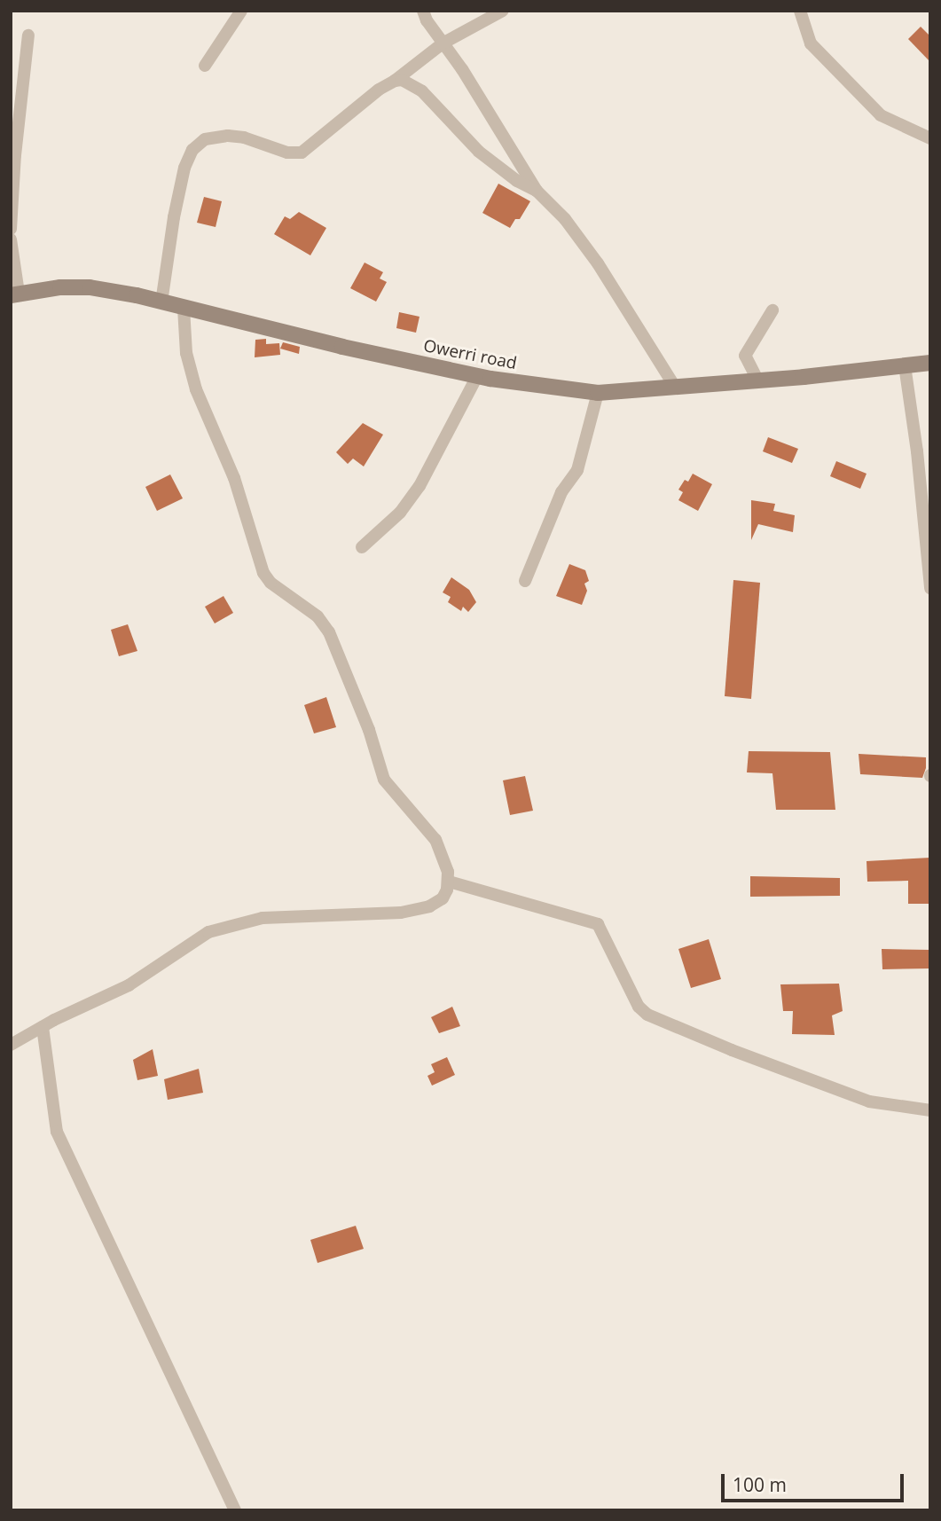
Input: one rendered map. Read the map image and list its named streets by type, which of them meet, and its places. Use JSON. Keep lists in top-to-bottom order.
{
  "streets": {
    "main road": ["Owerri road"]
  },
  "scale_bar": "100 m"
}
